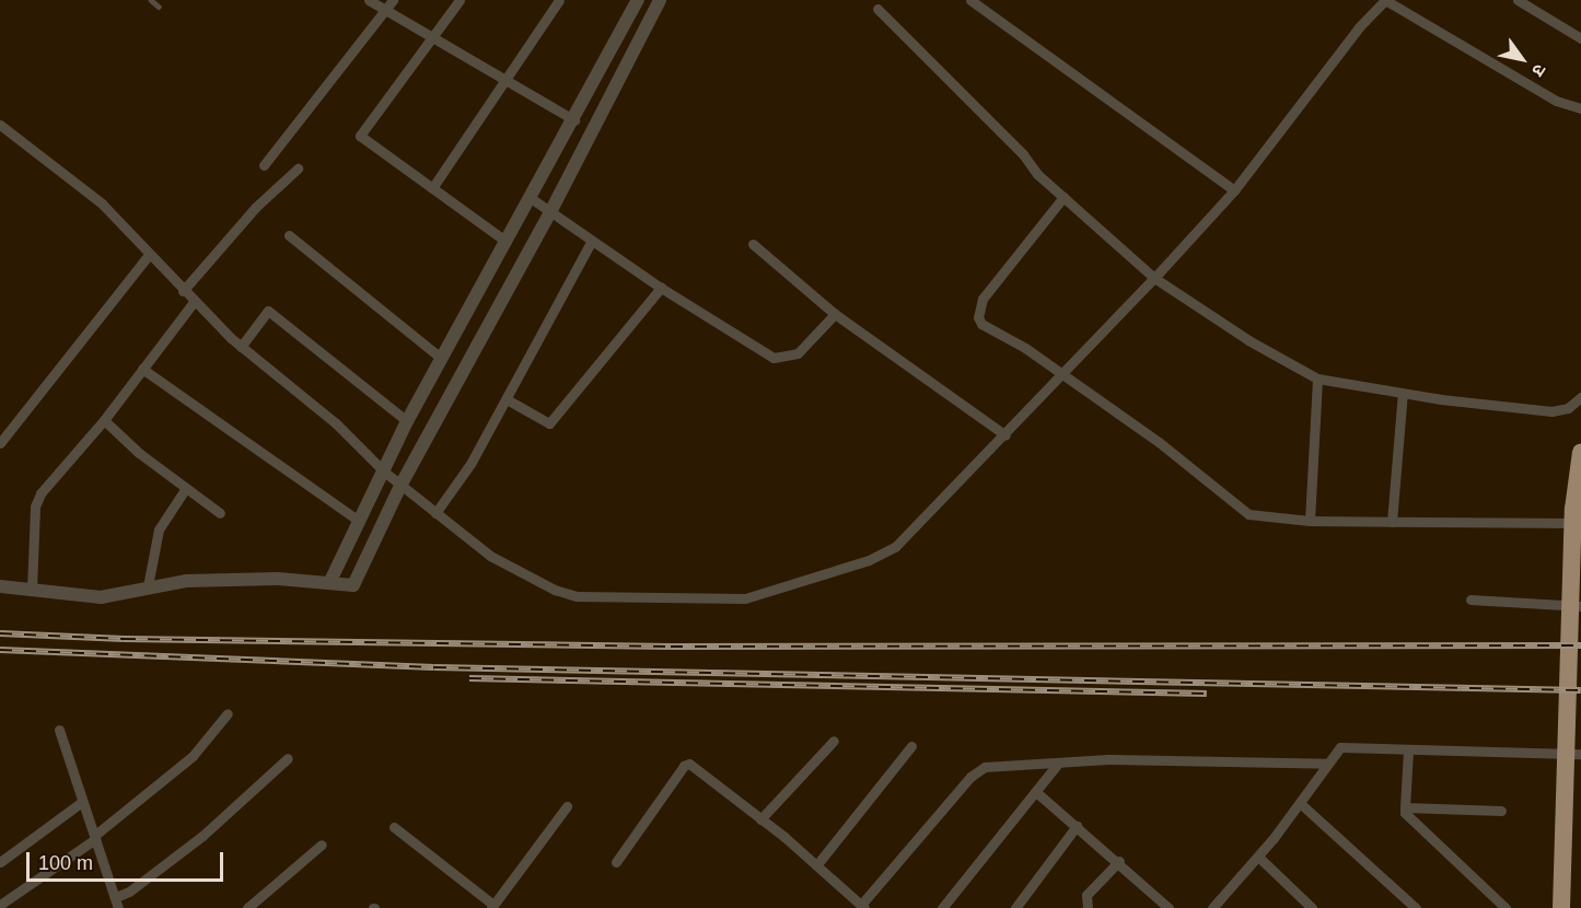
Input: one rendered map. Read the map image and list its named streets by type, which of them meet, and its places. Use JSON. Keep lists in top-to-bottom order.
{
  "scale_bar": "100 m",
  "north": "bottom right"
}
